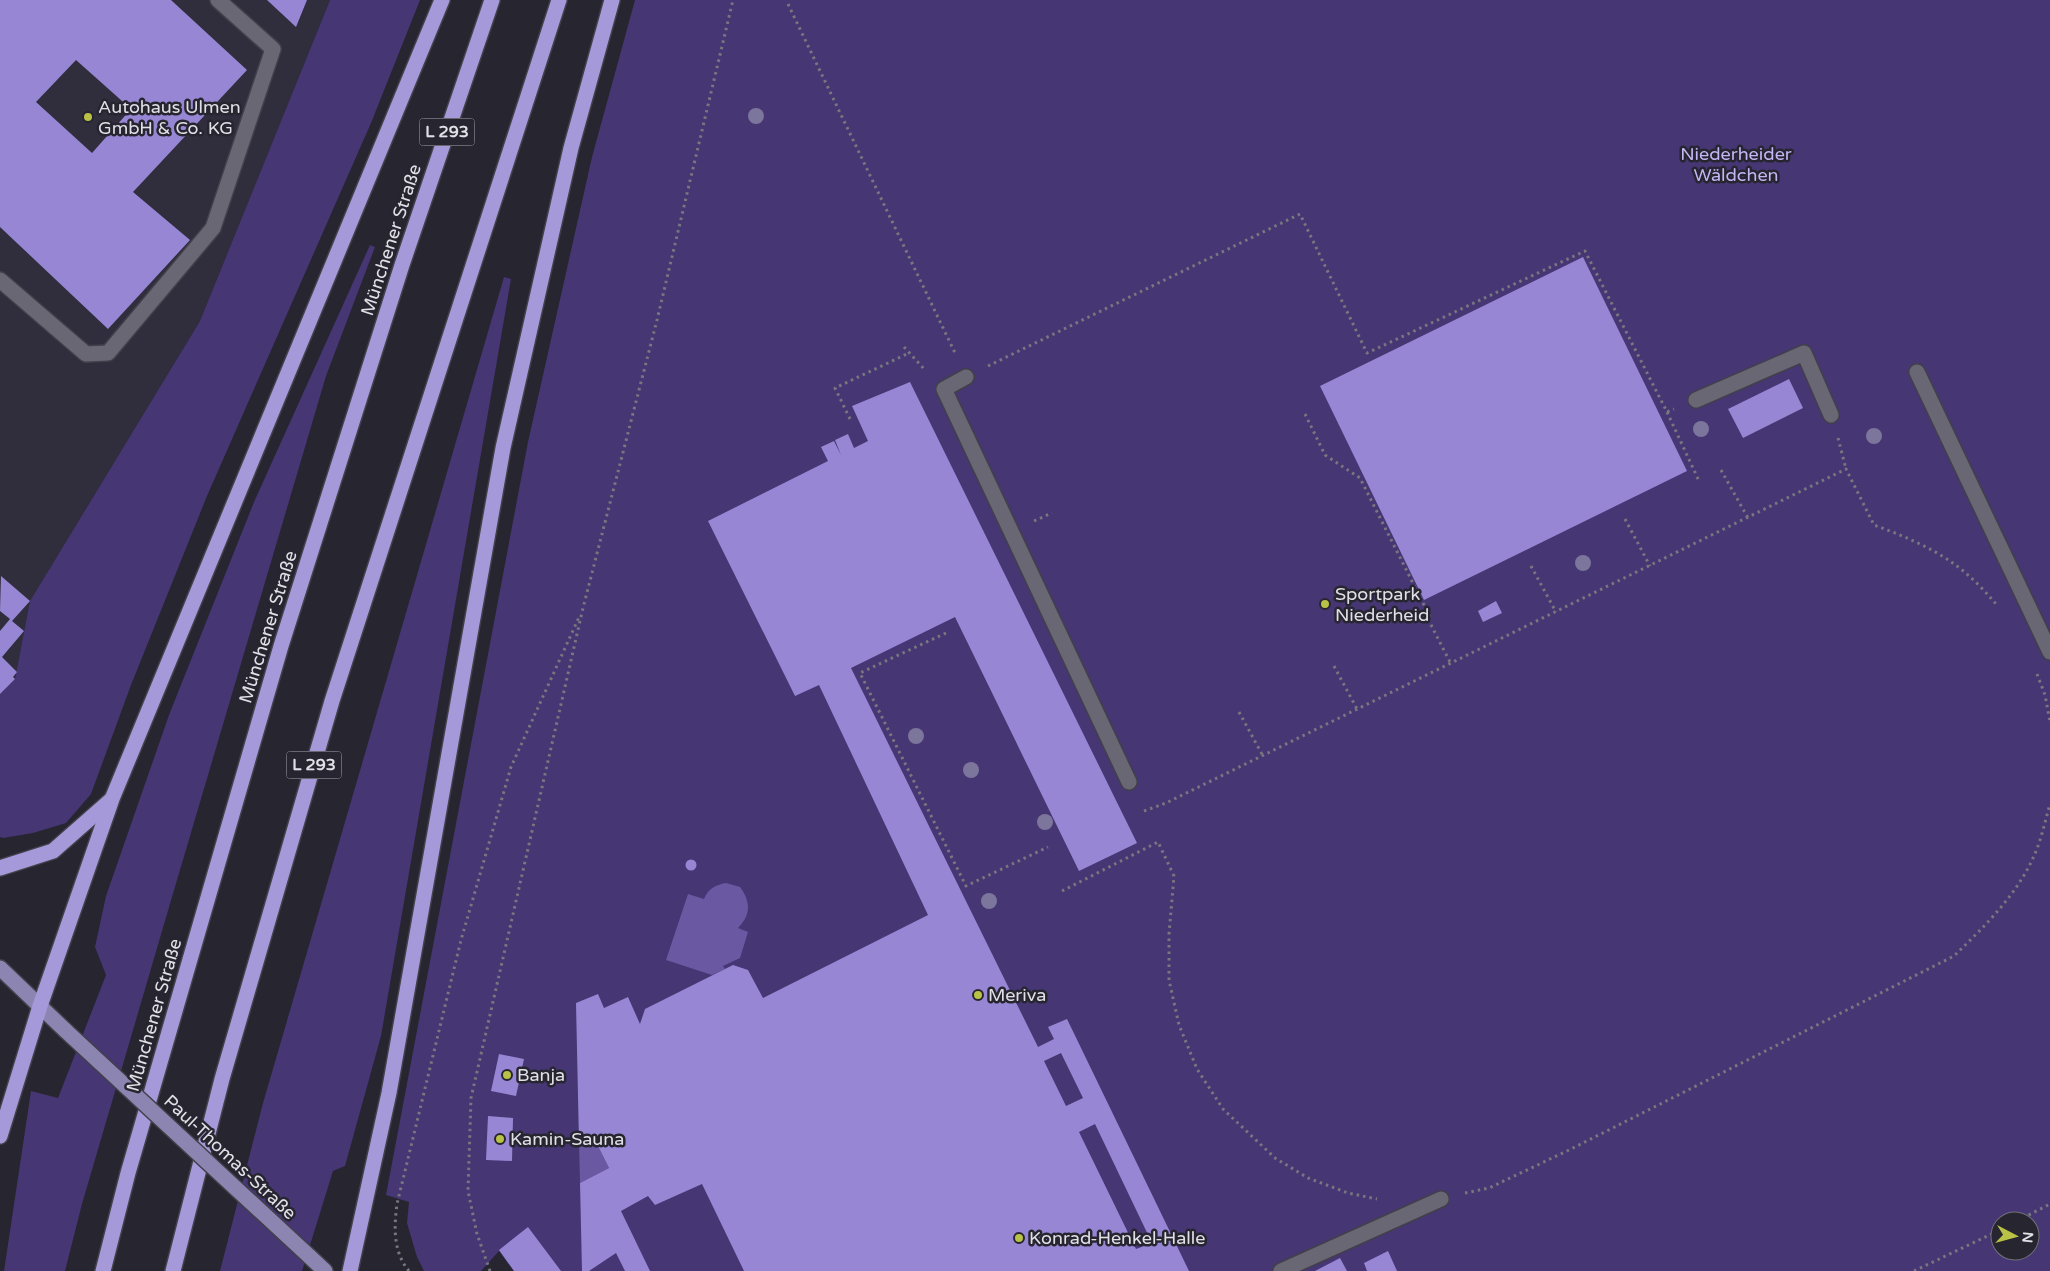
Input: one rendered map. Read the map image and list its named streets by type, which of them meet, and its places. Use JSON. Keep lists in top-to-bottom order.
{
  "streets": {
    "highway": ["L 293", "Münchener Straße"],
    "main road": ["Paul-Thomas-Straße"]
  },
  "parks": ["Niederheider Wäldchen"],
  "places": [
    "Autohaus Ulmen GmbH & Co. KG",
    "Sportpark Niederheid",
    "Meriva",
    "Banja",
    "Kamin-Sauna",
    "Konrad-Henkel-Halle"
  ],
  "north": "right"
}
